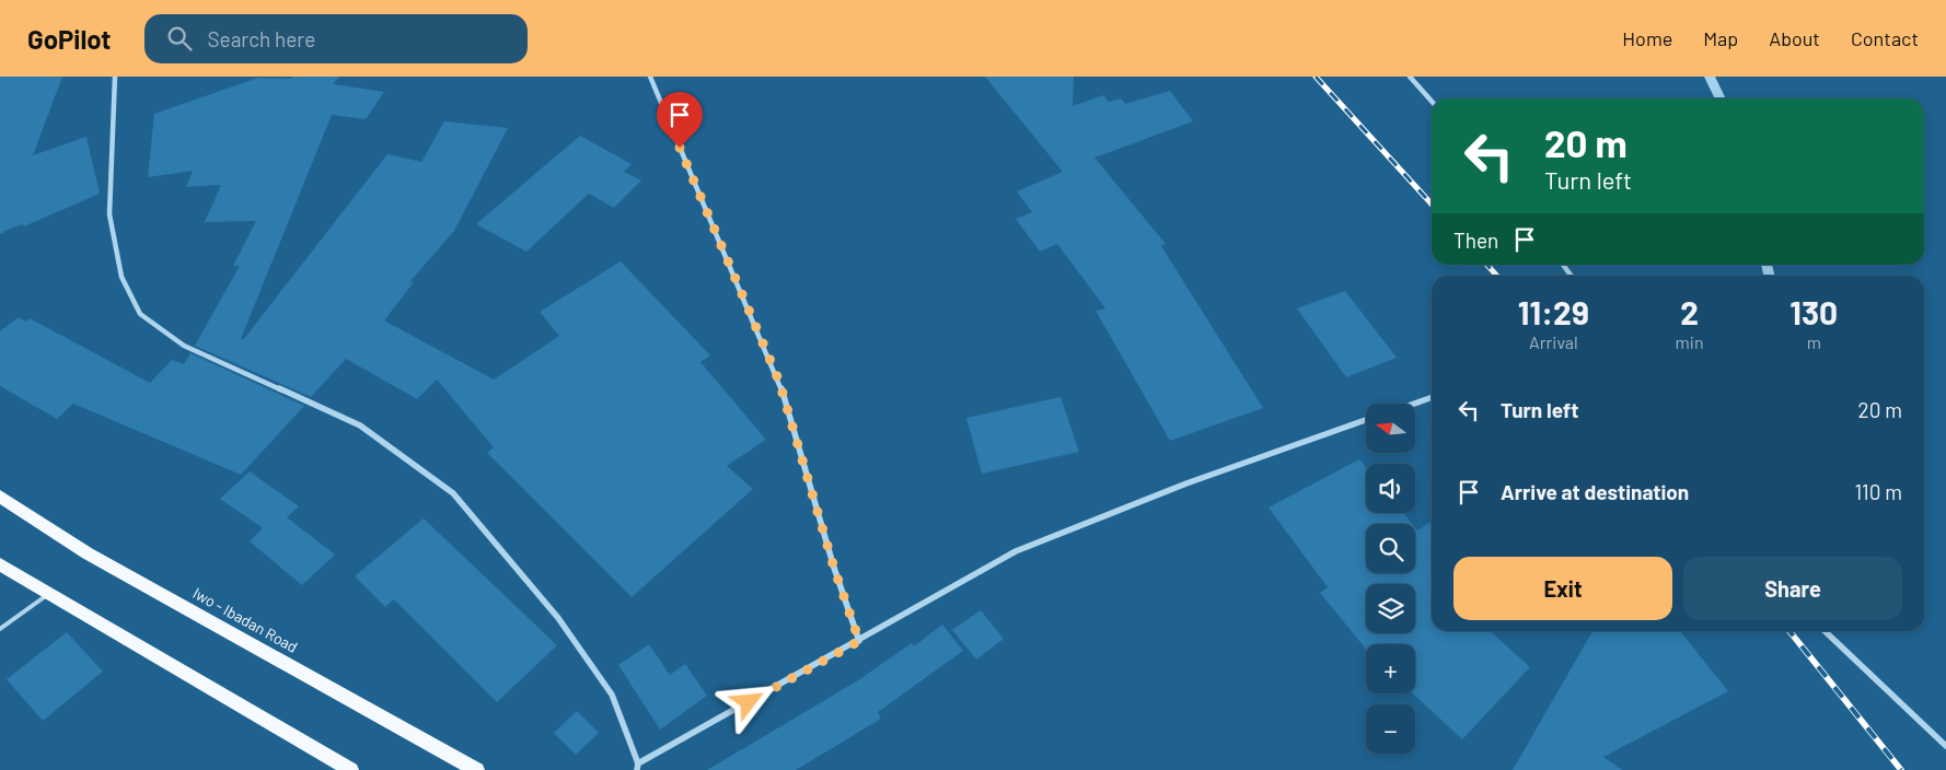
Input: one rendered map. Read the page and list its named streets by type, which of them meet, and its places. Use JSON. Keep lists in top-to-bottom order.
{
  "streets": {
    "main road": ["Iwo - Ibadan Road"]
  },
  "north": "left",
  "page": {
    "header": "GoPilot",
    "search": "Search here",
    "nav": [
      "Home",
      "Map",
      "About",
      "Contact"
    ],
    "turn": ["20 m", "Turn left"],
    "then": "Then",
    "eta": [
      "11:29",
      "Arrival",
      "2",
      "min",
      "130",
      "m"
    ],
    "list": [
      {
        "name": "Turn left",
        "value": "20 m"
      },
      {
        "name": "Arrive at destination",
        "value": "110 m"
      }
    ],
    "map_buttons": ["+", "−"],
    "buttons": ["Exit", "Share"]
  }
}
